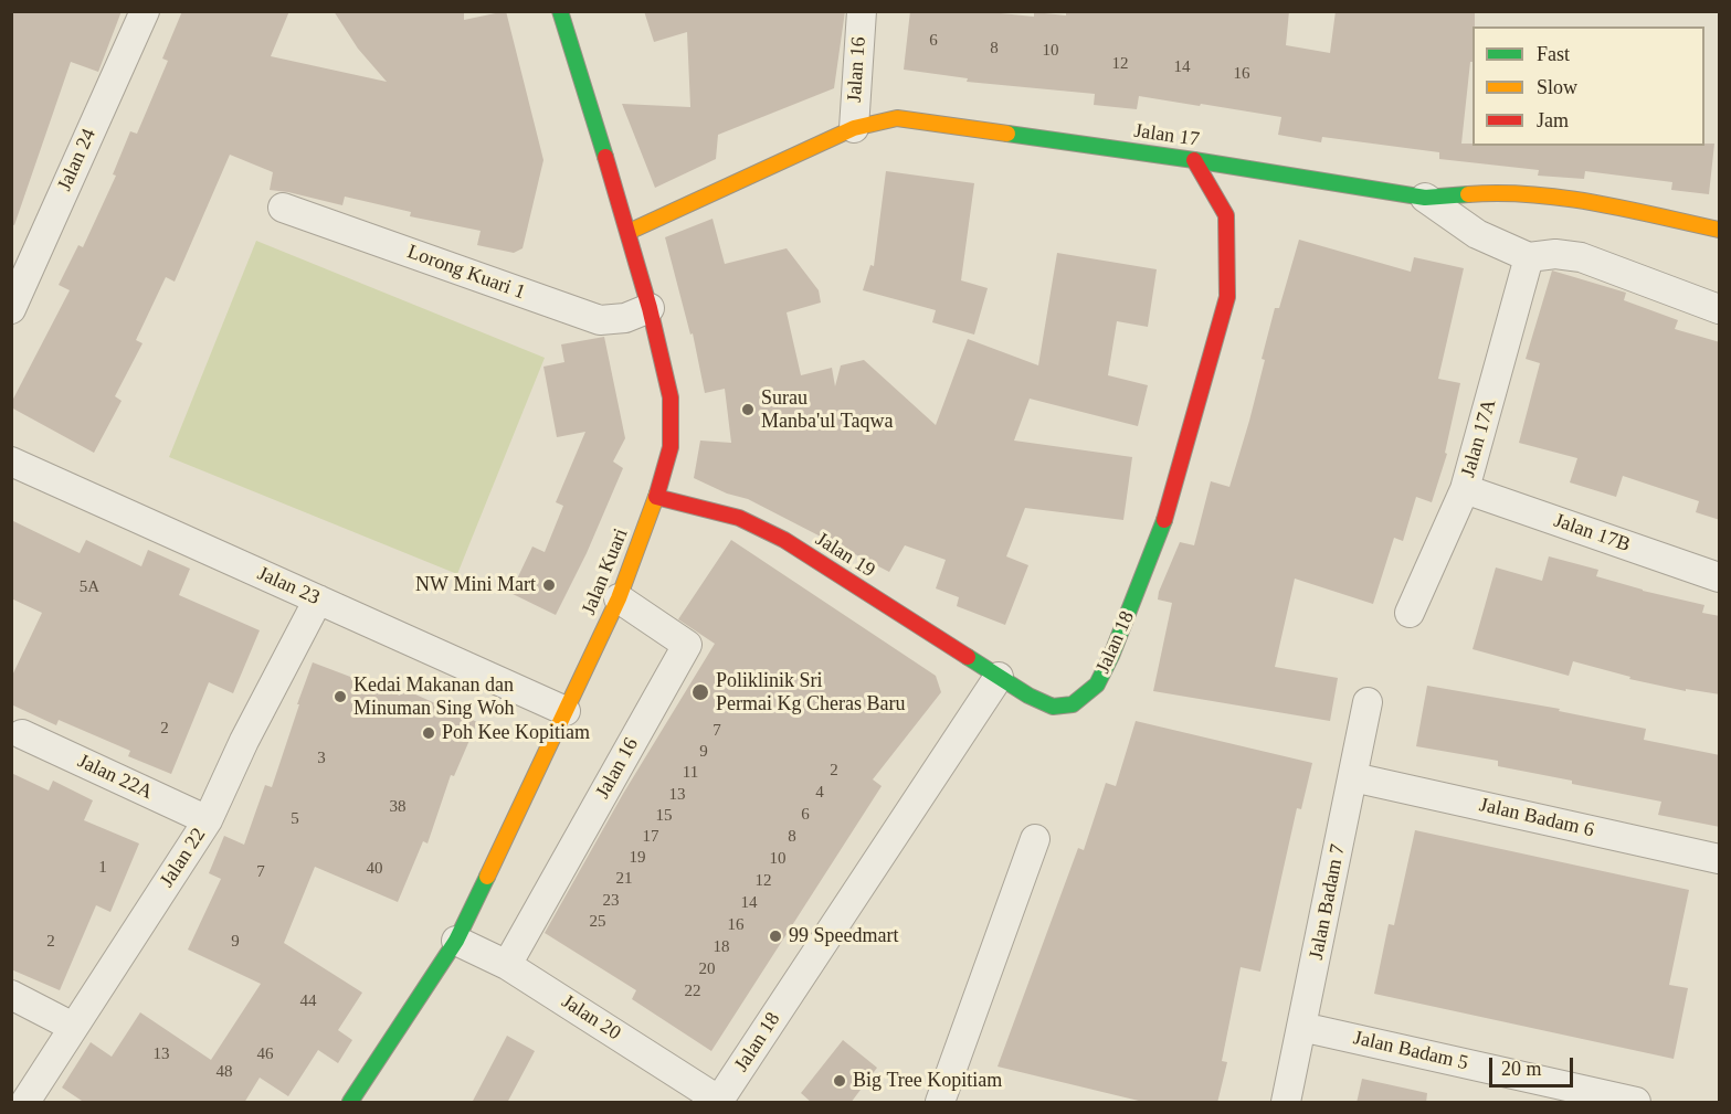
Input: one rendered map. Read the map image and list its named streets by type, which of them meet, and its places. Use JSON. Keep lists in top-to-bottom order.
{
  "streets": {
    "street": [
      "Jalan 16",
      "Jalan 17",
      "Jalan 24",
      "Lorong Kuari 1",
      "Jalan 17A",
      "Jalan 17B",
      "Jalan 19",
      "Jalan Kuari",
      "Jalan 23",
      "Jalan 18",
      "Jalan 22A",
      "Jalan Badam 6",
      "Jalan 22",
      "Jalan Badam 7",
      "Jalan 20",
      "Jalan Badam 5"
    ]
  },
  "crossings": [
    ["Jalan 16", "Jalan 17"],
    ["Jalan 16", "Jalan Kuari"],
    ["Jalan 16", "Jalan 20"],
    ["Jalan 17", "Jalan Kuari"],
    ["Jalan 17", "Jalan 18"],
    ["Lorong Kuari 1", "Jalan Kuari"],
    ["Jalan 17A", "Jalan 17B"],
    ["Jalan 19", "Jalan Kuari"],
    ["Jalan 19", "Jalan 18"],
    ["Jalan Kuari", "Jalan 23"],
    ["Jalan Kuari", "Jalan 20"],
    ["Jalan 23", "Jalan 22"],
    ["Jalan 18", "Jalan 20"],
    ["Jalan 22A", "Jalan 22"],
    ["Jalan Badam 6", "Jalan Badam 7"],
    ["Jalan Badam 7", "Jalan Badam 5"]
  ],
  "places": [
    "Surau Manba'ul Taqwa",
    "NW Mini Mart",
    "Poliklinik Sri Permai Kg Cheras Baru",
    "Kedai Makanan dan Minuman Sing Woh",
    "Poh Kee Kopitiam",
    "99 Speedmart",
    "Big Tree Kopitiam"
  ],
  "house_numbers": [
    "6",
    "8",
    "10",
    "12",
    "14",
    "16",
    "5A",
    "2",
    "7",
    "9",
    "3",
    "2",
    "11",
    "4",
    "13",
    "38",
    "6",
    "15",
    "5",
    "17",
    "8",
    "19",
    "10",
    "1",
    "40",
    "7",
    "21",
    "12",
    "23",
    "14",
    "25",
    "16",
    "2",
    "9",
    "18",
    "20",
    "22",
    "44",
    "13",
    "46",
    "48"
  ],
  "legend": ["Fast", "Slow", "Jam"],
  "scale_bar": "20 m"
}
